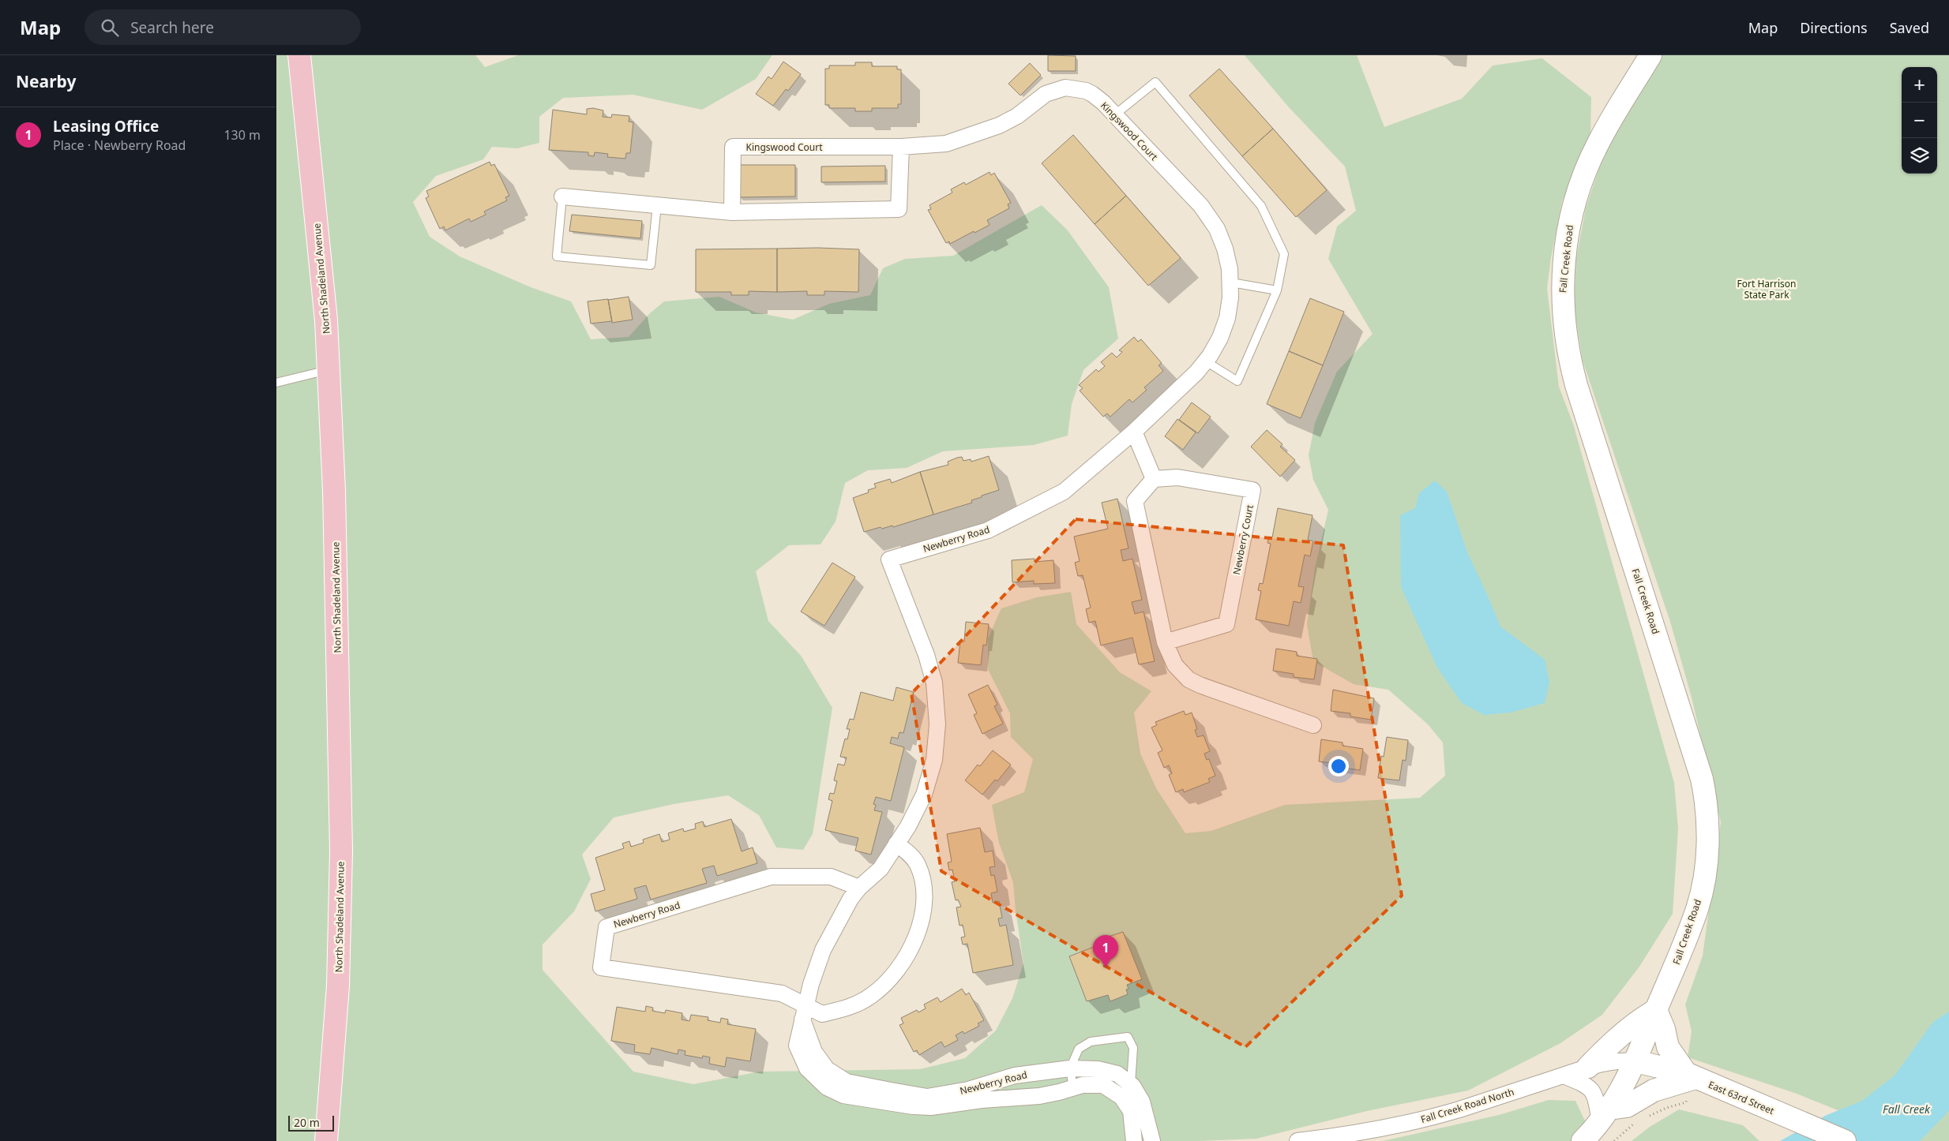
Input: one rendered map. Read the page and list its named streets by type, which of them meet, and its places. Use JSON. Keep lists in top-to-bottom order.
{
  "streets": {
    "main road": ["Fall Creek Road", "North Shadeland Avenue", "East 63rd Street"],
    "street": [
      "Kingswood Court",
      "Newberry Road",
      "Newberry Court",
      "Fall Creek Road North"
    ]
  },
  "crossings": [
    ["Kingswood Court", "Newberry Road"],
    ["Fall Creek Road", "East 63rd Street"],
    ["Fall Creek Road", "Fall Creek Road North"],
    ["East 63rd Street", "Fall Creek Road North"]
  ],
  "water": ["Fall Creek"],
  "parks": ["Fort Harrison State Park"],
  "scale_bar": "20 m",
  "page": {
    "header": "Map",
    "search": "Search here",
    "nav": ["Map", "Directions", "Saved"],
    "heading": "Nearby",
    "map_buttons": ["+", "−"],
    "list": [
      {
        "mark": "1",
        "name": "Leasing Office",
        "note": "Place · Newberry Road",
        "value": "130 m"
      }
    ],
    "pins": "1",
    "scale": "20 m"
  }
}
